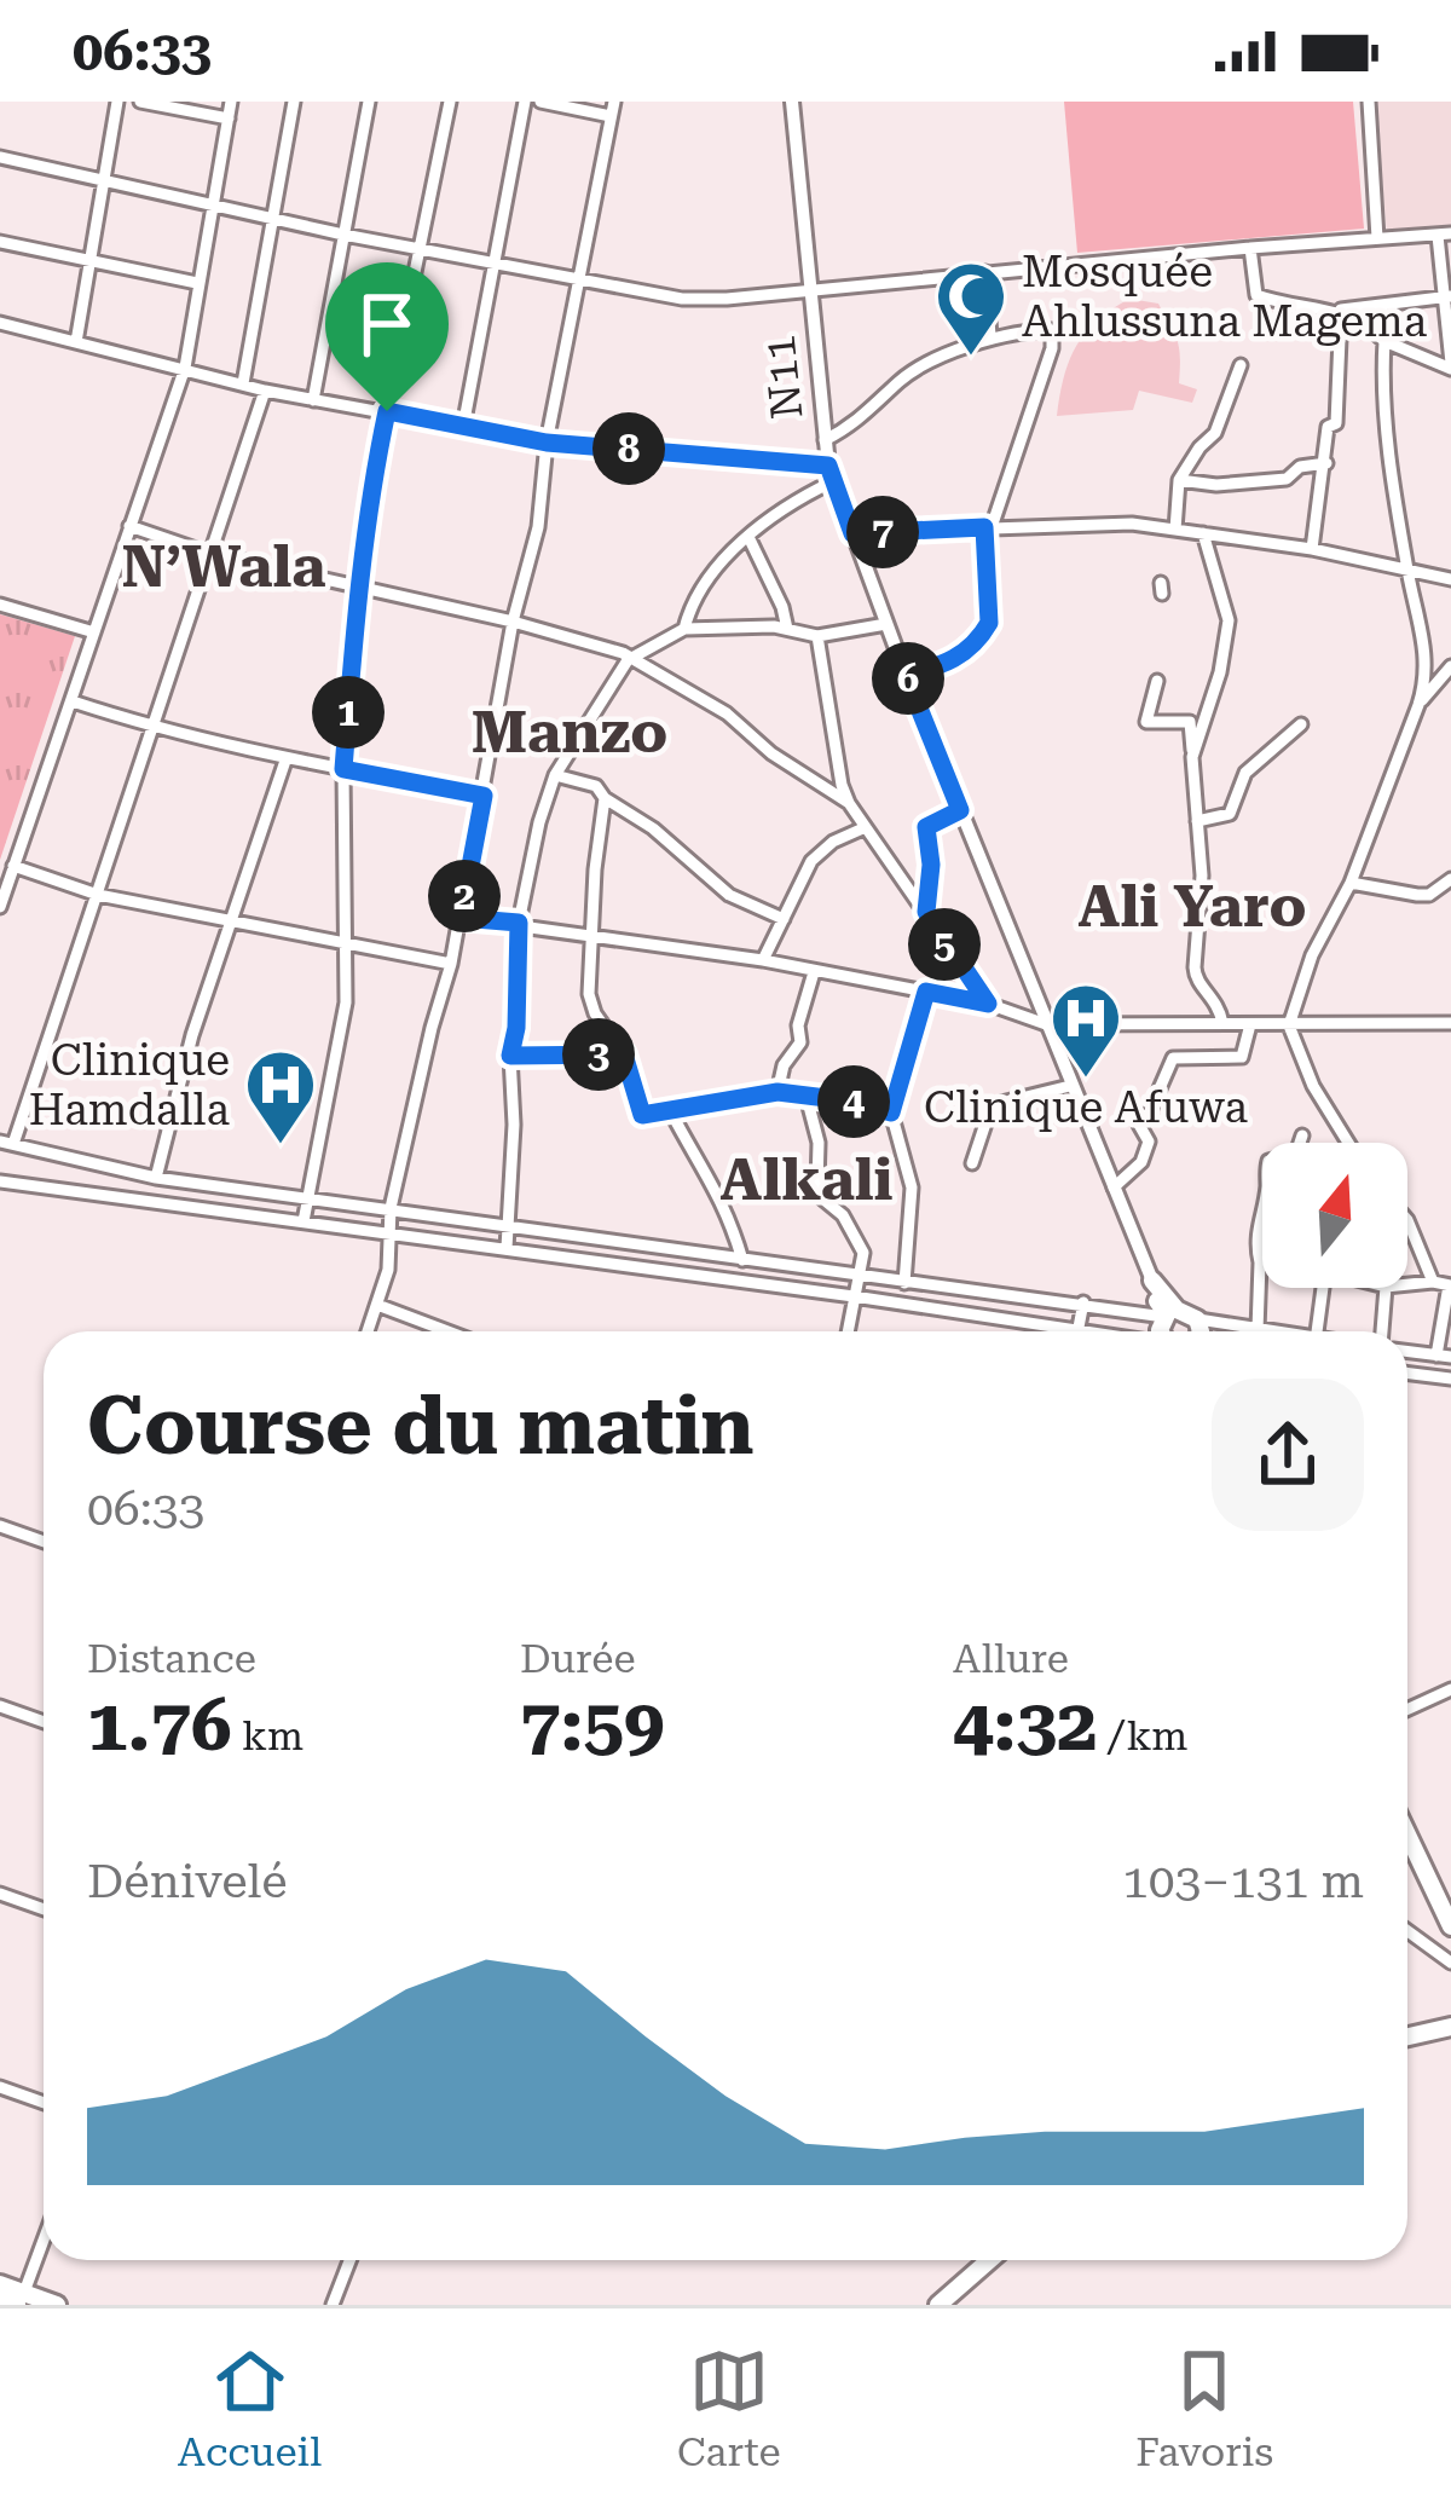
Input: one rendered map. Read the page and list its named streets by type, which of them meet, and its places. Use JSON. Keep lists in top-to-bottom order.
{
  "streets": {
    "main road": ["N11"]
  },
  "districts": [
    "N’Wala",
    "Manzo",
    "Ali Yaro",
    "Alkali"
  ],
  "places": {
    "mosque": ["Mosquée Ahlussuna Magema"],
    "hospital": ["Clinique Afuwa", "Clinique Hamdalla"]
  },
  "north": "top",
  "page": {
    "status": "06:33",
    "pins": [
      "8",
      "7",
      "6",
      "1",
      "2",
      "5",
      "3",
      "4"
    ],
    "heading": ["Course du matin", "06:33"],
    "stats": [
      ["Distance", "1.76 km"],
      ["Durée", "7:59"],
      ["Allure", "4:32 /km"]
    ],
    "chart": ["Dénivelé", "103–131 m"],
    "tabs": ["Accueil", "Carte", "Favoris"]
  }
}
